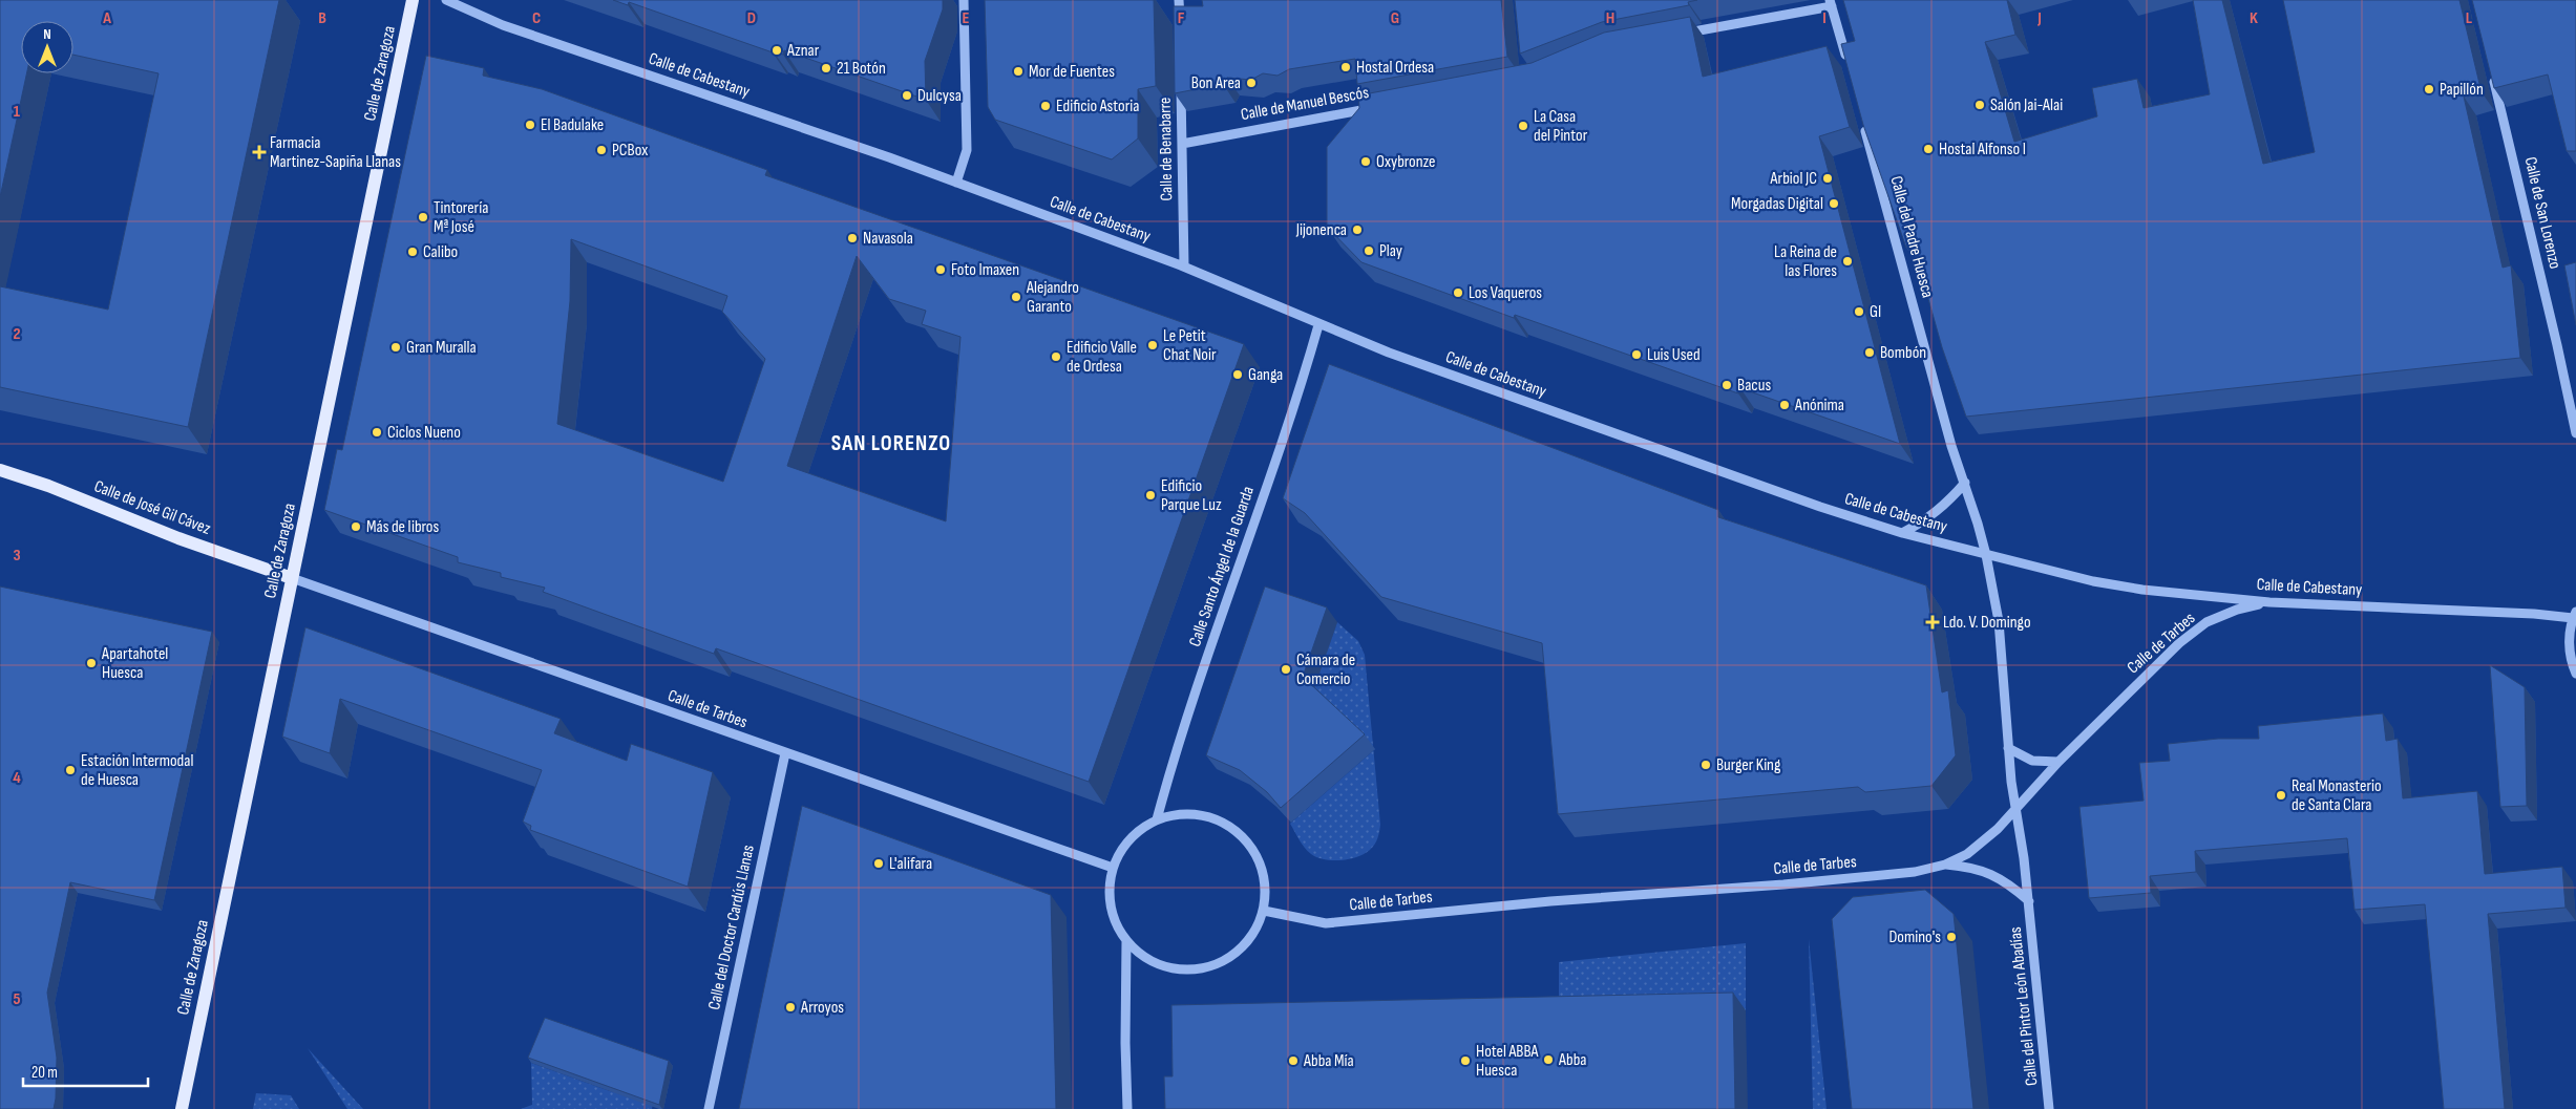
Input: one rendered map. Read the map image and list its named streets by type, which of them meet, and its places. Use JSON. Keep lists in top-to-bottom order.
{
  "streets": {
    "main road": ["Calle de Zaragoza", "Calle de José Gil Cávez"],
    "street": [
      "Calle de Cabestany",
      "Calle de Manuel Bescós",
      "Calle de Benabarre",
      "Calle de San Lorenzo",
      "Calle del Padre Huesca",
      "Calle Santo Ángel de la Guarda",
      "Calle de Tarbes",
      "Calle del Doctor Cardús Llanas",
      "Calle del Pintor León Abadías"
    ]
  },
  "crossings": [
    ["Calle de Zaragoza", "Calle de José Gil Cávez"],
    ["Calle de Zaragoza", "Calle de Tarbes"],
    ["Calle de Cabestany", "Calle de Benabarre"],
    ["Calle de Cabestany", "Calle del Padre Huesca"],
    ["Calle de Cabestany", "Calle Santo Ángel de la Guarda"],
    ["Calle de Cabestany", "Calle de Tarbes"],
    ["Calle de Cabestany", "Calle del Pintor León Abadías"],
    ["Calle de Manuel Bescós", "Calle de Benabarre"],
    ["Calle del Padre Huesca", "Calle del Pintor León Abadías"],
    ["Calle de José Gil Cávez", "Calle de Tarbes"],
    ["Calle Santo Ángel de la Guarda", "Calle de Tarbes"],
    ["Calle de Tarbes", "Calle del Doctor Cardús Llanas"],
    ["Calle de Tarbes", "Calle del Pintor León Abadías"]
  ],
  "districts": ["SAN LORENZO"],
  "places": {
    "other": [
      "Aznar",
      "Hostal Ordesa",
      "21 Botón",
      "Mor de Fuentes",
      "Bon Area",
      "Papillón",
      "Dulcysa",
      "Salón Jai-Alai",
      "Edificio Astoria",
      "El Badulake",
      "La Casa del Pintor",
      "Hostal Alfonso I",
      "PCBox",
      "Oxybronze",
      "Arbiol JC",
      "Morgadas Digital",
      "Tintorería Mª José",
      "Jijonenca",
      "Navasola",
      "Play",
      "Calibo",
      "La Reina de las Flores",
      "Foto Imaxen",
      "Los Vaqueros",
      "Alejandro Garanto",
      "GI",
      "Le Petit Chat Noir",
      "Gran Muralla",
      "Bombón",
      "Luis Used",
      "Edificio Valle de Ordesa",
      "Ganga",
      "Bacus",
      "Anónima",
      "Ciclos Nueno",
      "Edificio Parque Luz",
      "Más de libros",
      "Apartahotel Huesca",
      "Cámara de Comercio",
      "Burger King",
      "Estación Intermodal de Huesca",
      "Real Monasterio de Santa Clara",
      "L'alifara",
      "Domino's",
      "Arroyos",
      "Abba",
      "Abba Mía",
      "Hotel ABBA Huesca"
    ],
    "health": ["Farmacia Martinez-Sapiña Llanas", "Ldo. V. Domingo"]
  },
  "scale_bar": "20 m",
  "north": "top",
  "grid": {
    "columns": [
      "A",
      "B",
      "C",
      "D",
      "E",
      "F",
      "G",
      "H",
      "I",
      "J",
      "K",
      "L"
    ],
    "rows": [
      "1",
      "2",
      "3",
      "4",
      "5"
    ]
  }
}
